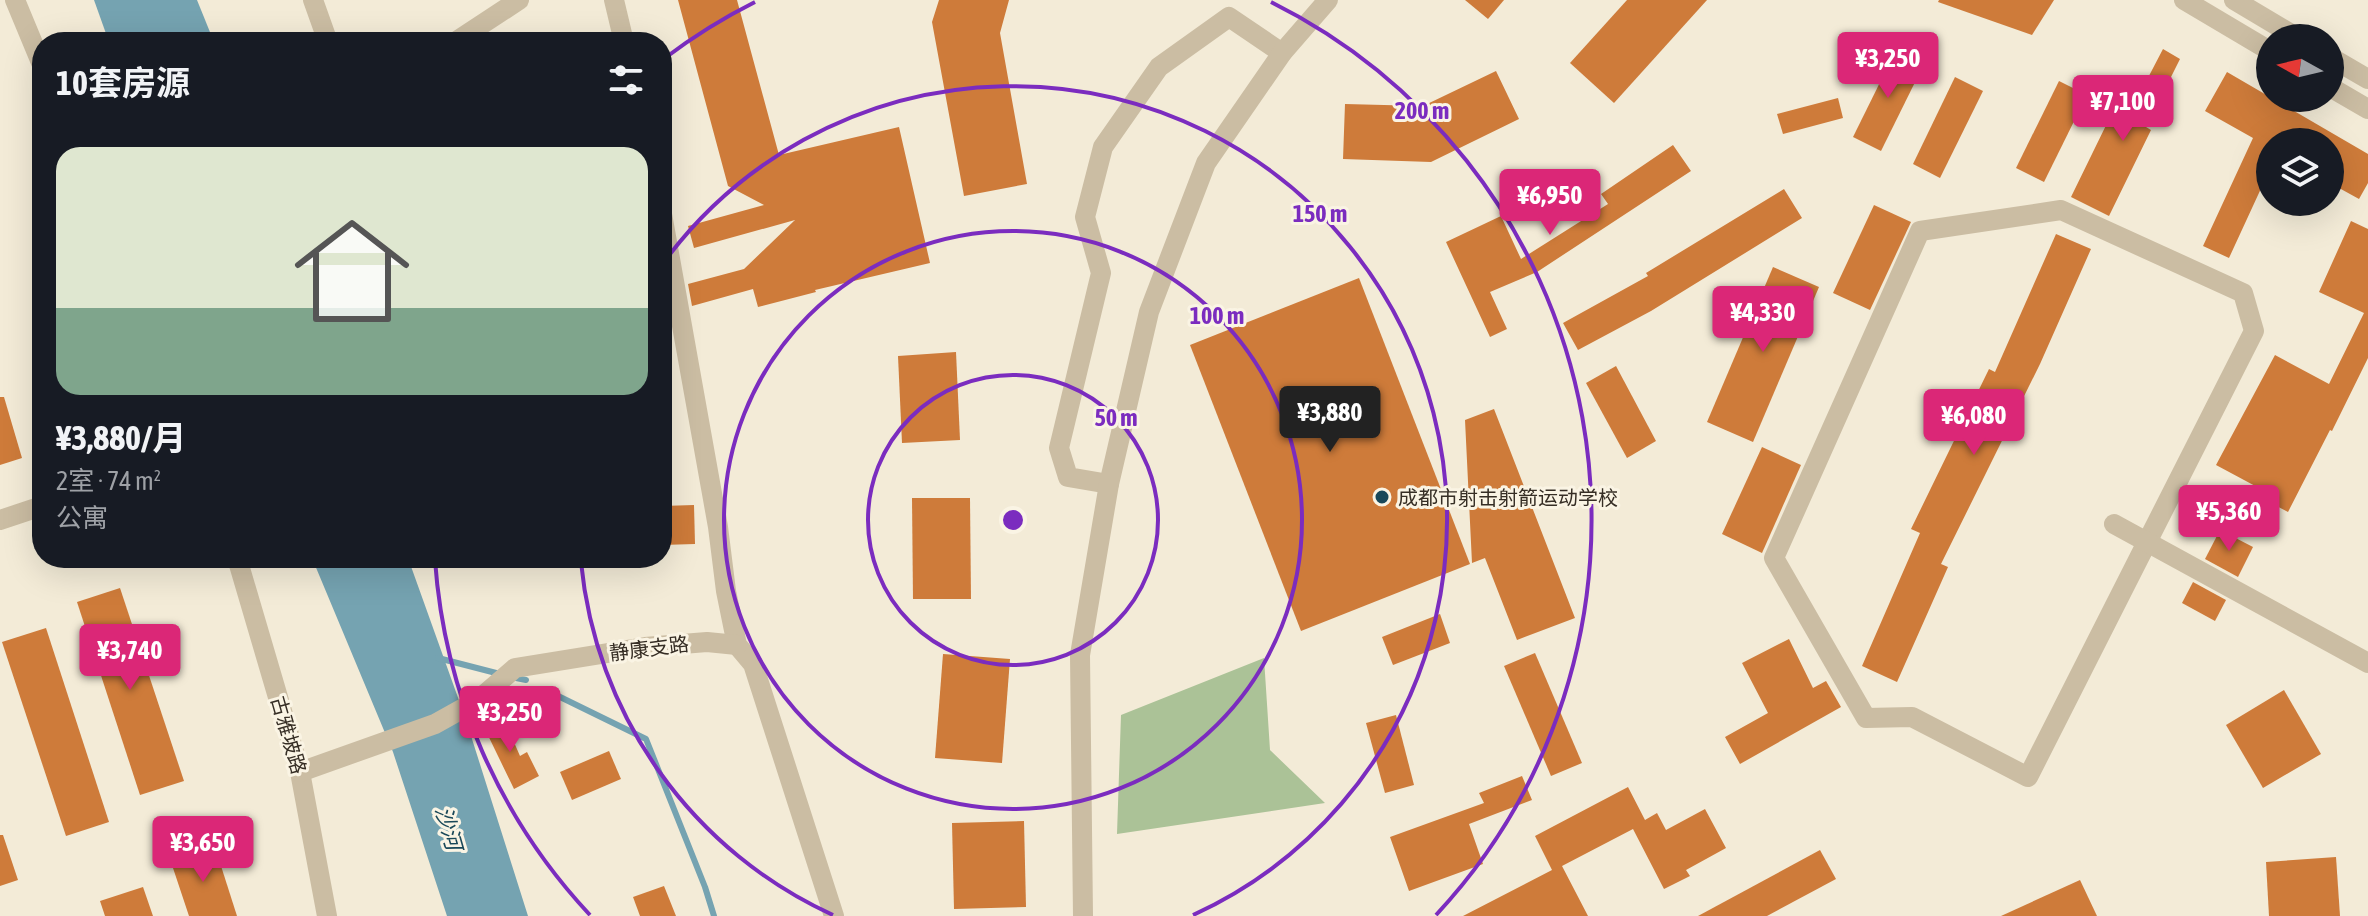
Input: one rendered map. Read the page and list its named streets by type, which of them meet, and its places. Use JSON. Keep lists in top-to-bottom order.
{
  "streets": {
    "street": ["静康支路", "古雅坡路"]
  },
  "crossings": [
    ["静康支路", "古雅坡路"]
  ],
  "water": ["沙河"],
  "places": ["成都市射击射箭运动学校"],
  "north": "left",
  "page": {
    "price": [
      "¥3,250",
      "¥7,100",
      "¥6,950",
      "¥4,330",
      "¥3,880",
      "¥6,080",
      "¥5,360",
      "¥3,740",
      "¥3,250",
      "¥3,650"
    ],
    "heading": "10套房源",
    "list": [
      {
        "name": "¥3,880/月",
        "note": "2室 · 74 m² · 公寓"
      }
    ]
  },
  "rings": [
    "200 m",
    "150 m",
    "100 m",
    "50 m"
  ]
}
